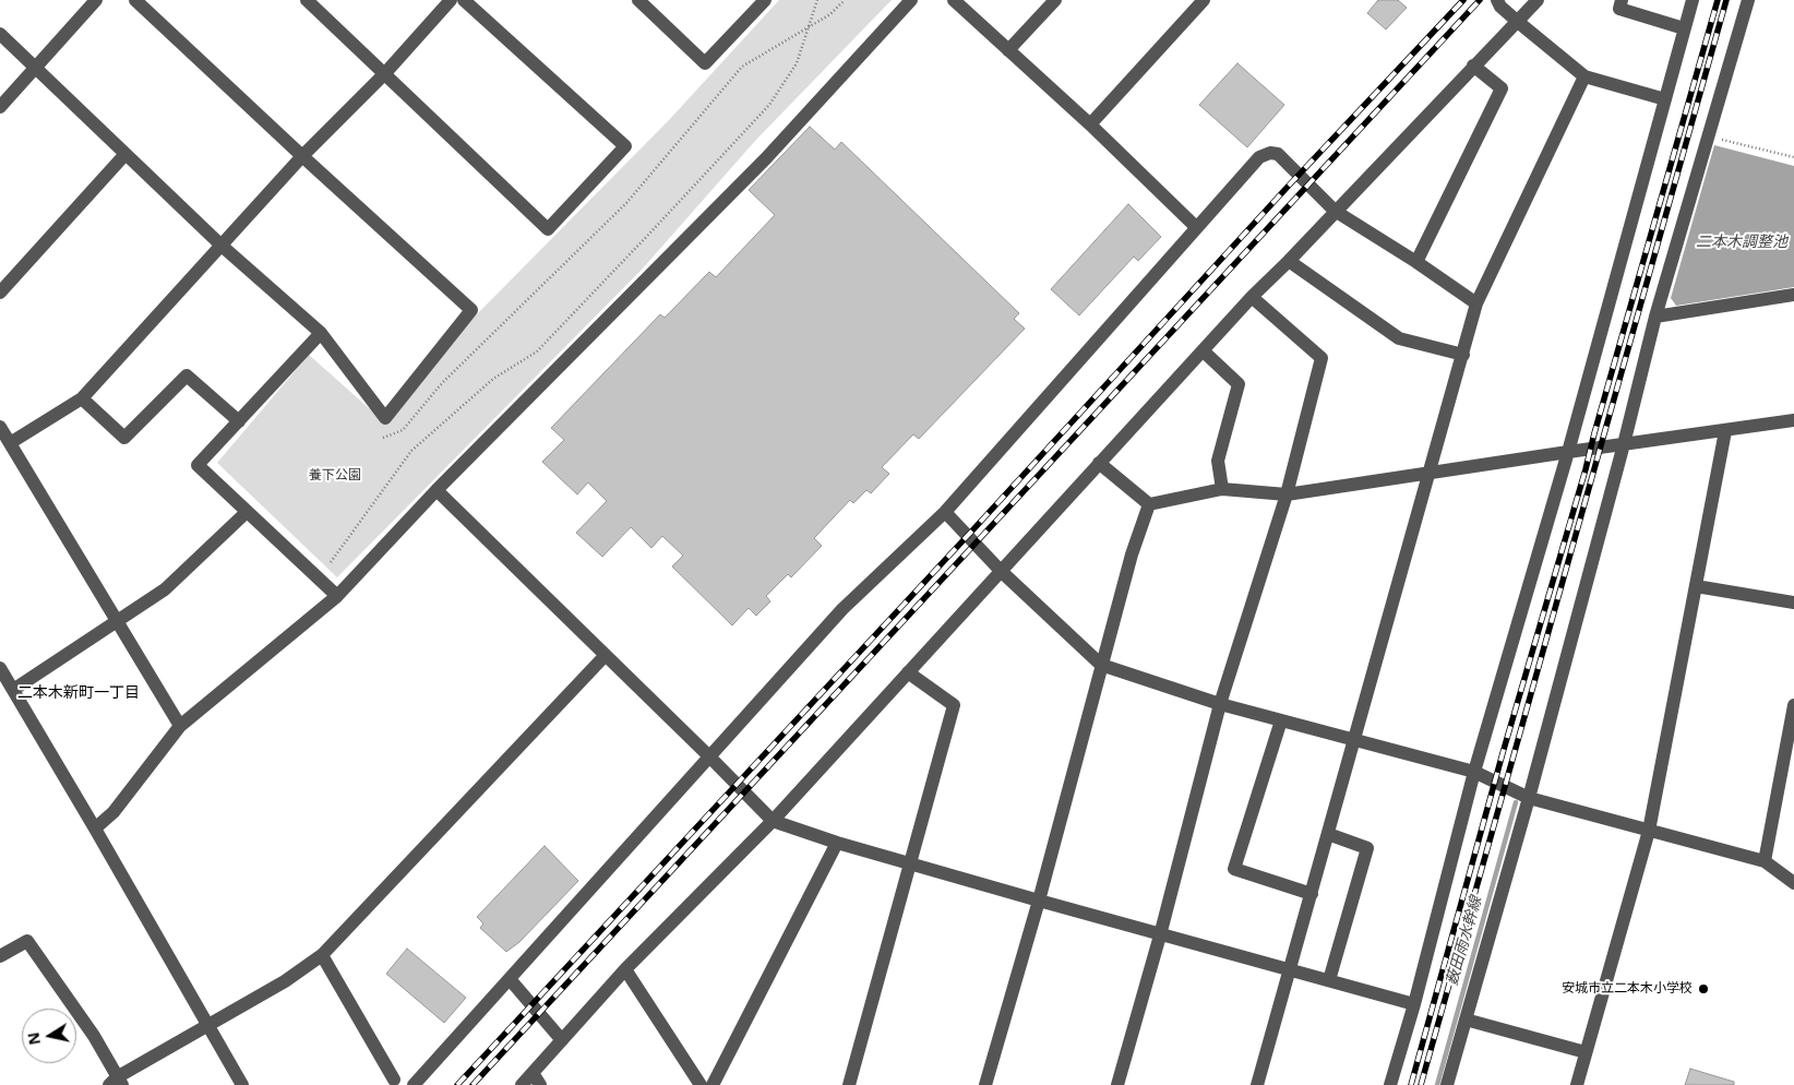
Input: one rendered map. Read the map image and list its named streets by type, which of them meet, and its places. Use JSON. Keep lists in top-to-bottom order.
{
  "districts": ["二本木新町一丁目"],
  "water": ["二本木調整池", "薮田雨水幹線"],
  "parks": ["養下公園"],
  "places": ["安城市立二本木小学校"],
  "north": "left"
}
